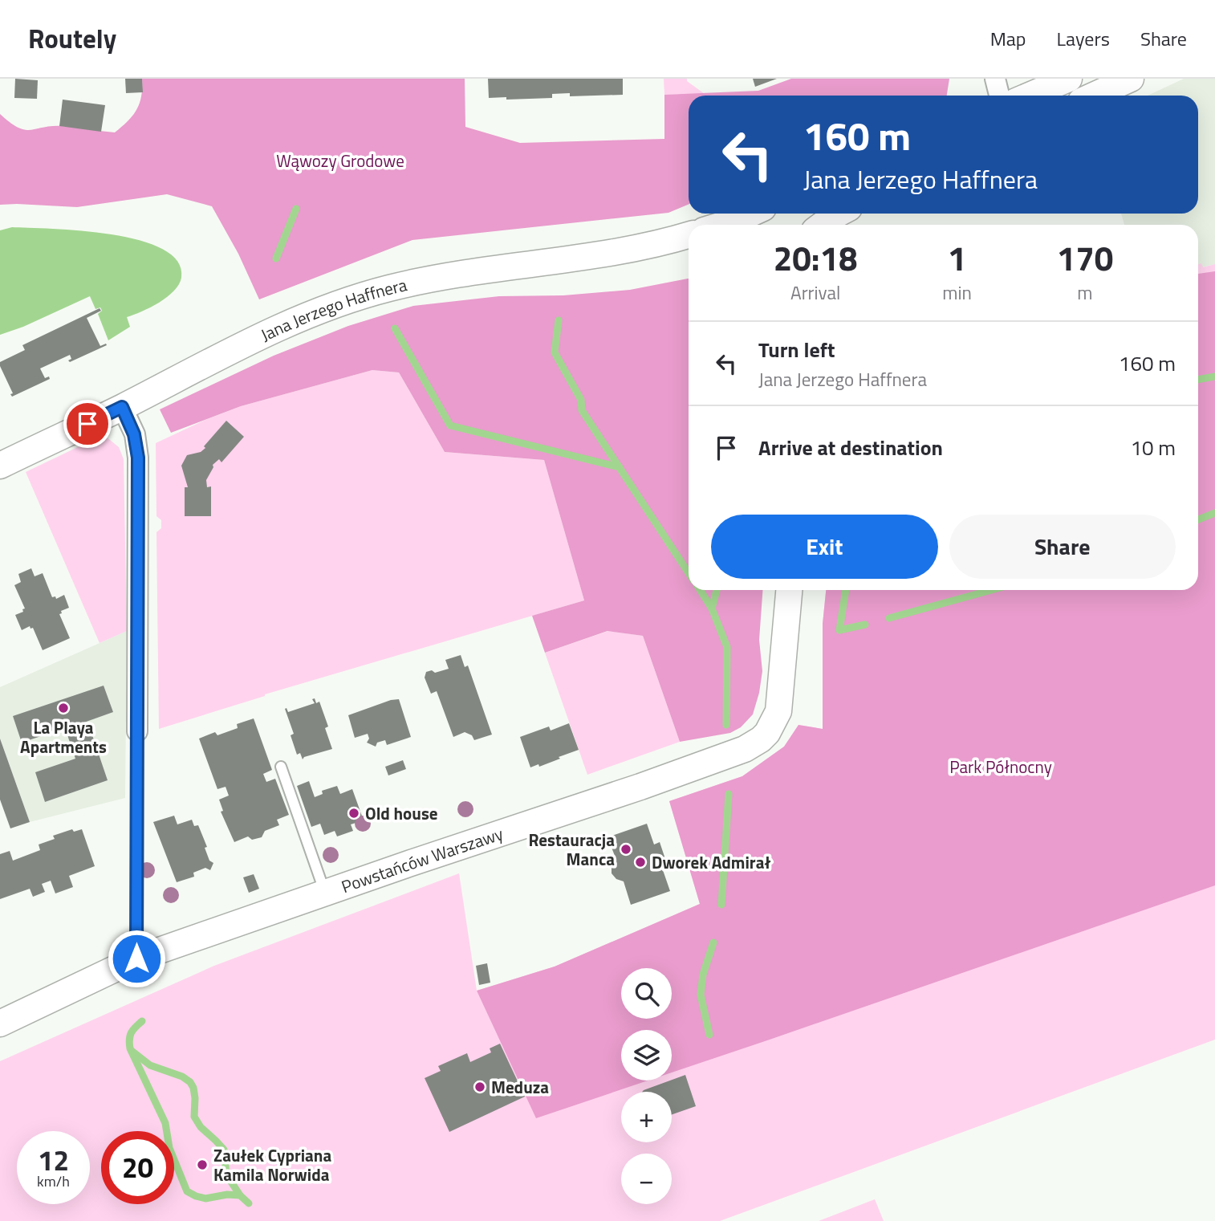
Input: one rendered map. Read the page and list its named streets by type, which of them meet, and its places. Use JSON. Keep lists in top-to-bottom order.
{
  "streets": {
    "street": ["Jana Jerzego Haffnera", "Powstańców Warszawy"]
  },
  "parks": ["Wąwozy Grodowe", "Park Północny"],
  "places": [
    "La Playa Apartments",
    "Old house",
    "Restauracja Manca",
    "Dworek Admirał",
    "Meduza",
    "Zaułek Cypriana Kamila Norwida"
  ],
  "page": {
    "header": "Routely",
    "nav": ["Map", "Layers", "Share"],
    "turn": ["160 m", "Jana Jerzego Haffnera"],
    "eta": [
      "20:18",
      "Arrival",
      "1",
      "min",
      "170",
      "m"
    ],
    "list": [
      {
        "name": "Turn left",
        "note": "Jana Jerzego Haffnera",
        "value": "160 m"
      },
      {
        "name": "Arrive at destination",
        "value": "10 m"
      }
    ],
    "buttons": ["Exit", "Share"],
    "map_buttons": ["+", "−"],
    "speed": "12 km/h",
    "limit": "20"
  }
}
